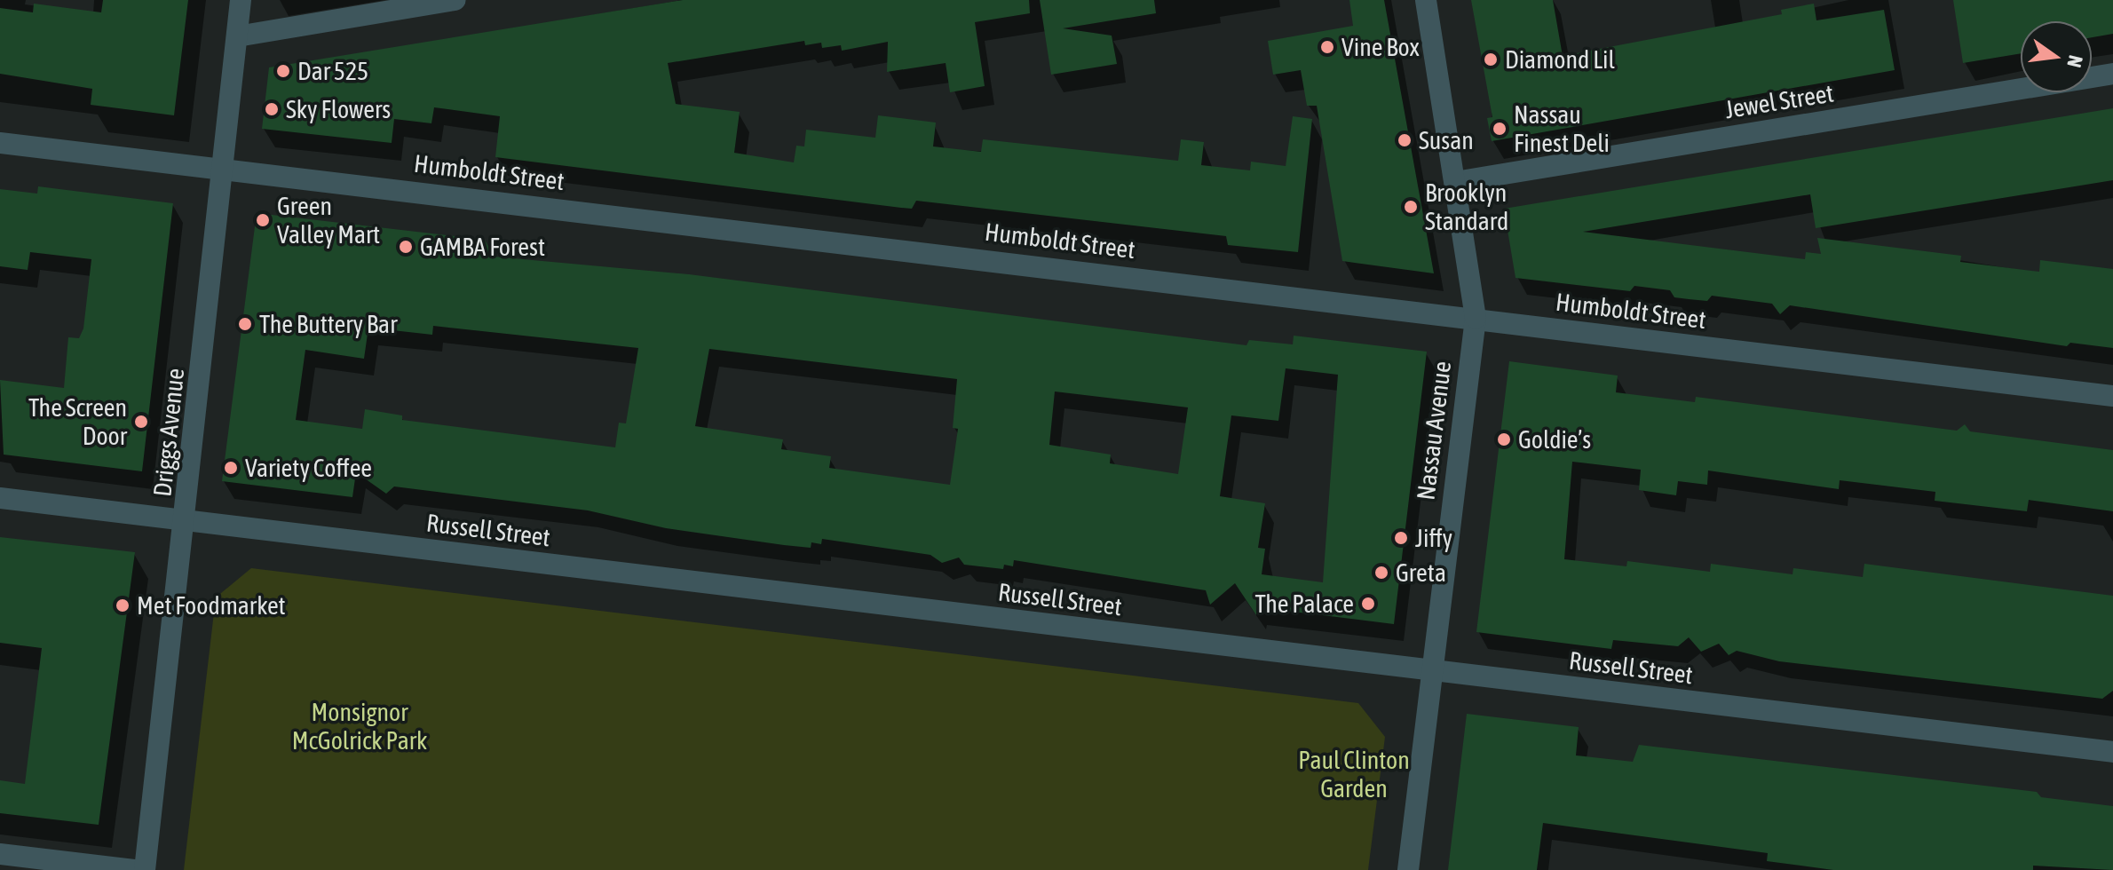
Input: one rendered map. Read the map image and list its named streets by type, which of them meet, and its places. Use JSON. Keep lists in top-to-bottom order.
{
  "streets": {
    "street": [
      "Jewel Street",
      "Humboldt Street",
      "Nassau Avenue",
      "Driggs Avenue",
      "Russell Street"
    ]
  },
  "crossings": [
    ["Jewel Street", "Nassau Avenue"],
    ["Humboldt Street", "Nassau Avenue"],
    ["Humboldt Street", "Driggs Avenue"],
    ["Nassau Avenue", "Russell Street"],
    ["Driggs Avenue", "Russell Street"]
  ],
  "parks": ["Monsignor McGolrick Park", "Paul Clinton Garden"],
  "places": [
    "Vine Box",
    "Diamond Lil",
    "Dar 525",
    "Sky Flowers",
    "Nassau Finest Deli",
    "Susan",
    "Brooklyn Standard",
    "Green Valley Mart",
    "GAMBA Forest",
    "The Buttery Bar",
    "The Screen Door",
    "Goldie’s",
    "Variety Coffee",
    "Jiffy",
    "Greta",
    "The Palace",
    "Met Foodmarket"
  ],
  "north": "right"
}
